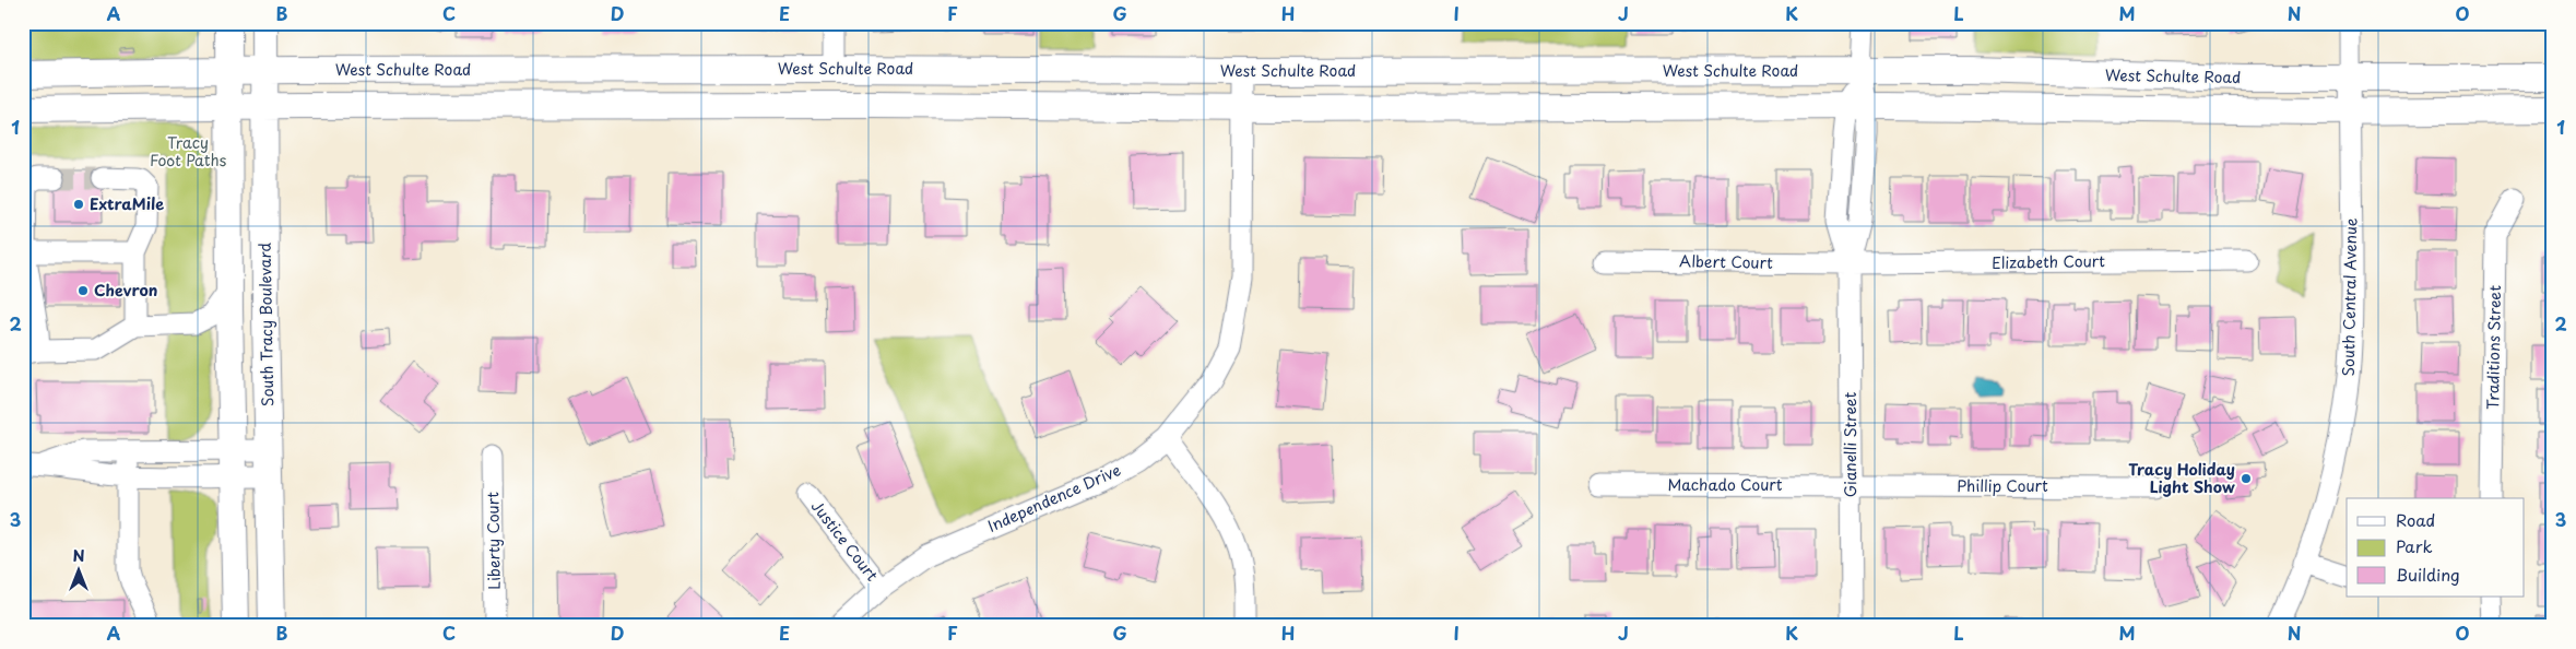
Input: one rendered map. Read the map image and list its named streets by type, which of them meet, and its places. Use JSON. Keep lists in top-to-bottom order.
{
  "streets": {
    "main road": ["West Schulte Road", "South Tracy Boulevard"],
    "street": [
      "Albert Court",
      "Elizabeth Court",
      "South Central Avenue",
      "Traditions Street",
      "Gianelli Street",
      "Machado Court",
      "Phillip Court",
      "Independence Drive",
      "Liberty Court",
      "Justice Court"
    ]
  },
  "crossings": [
    ["West Schulte Road", "South Central Avenue"],
    ["West Schulte Road", "South Tracy Boulevard"],
    ["West Schulte Road", "Gianelli Street"],
    ["West Schulte Road", "Independence Drive"],
    ["Albert Court", "Elizabeth Court"],
    ["Albert Court", "Gianelli Street"],
    ["Elizabeth Court", "Gianelli Street"],
    ["Gianelli Street", "Machado Court"],
    ["Gianelli Street", "Phillip Court"],
    ["Machado Court", "Phillip Court"],
    ["Independence Drive", "Justice Court"]
  ],
  "parks": ["Tracy Foot Paths"],
  "places": ["ExtraMile", "Chevron", "Tracy Holiday Light Show"],
  "legend": ["Road", "Park", "Building"],
  "north": "top",
  "grid": {
    "columns": [
      "A",
      "B",
      "C",
      "D",
      "E",
      "F",
      "G",
      "H",
      "I",
      "J",
      "K",
      "L",
      "M",
      "N",
      "O"
    ],
    "rows": ["1", "2", "3"]
  }
}
